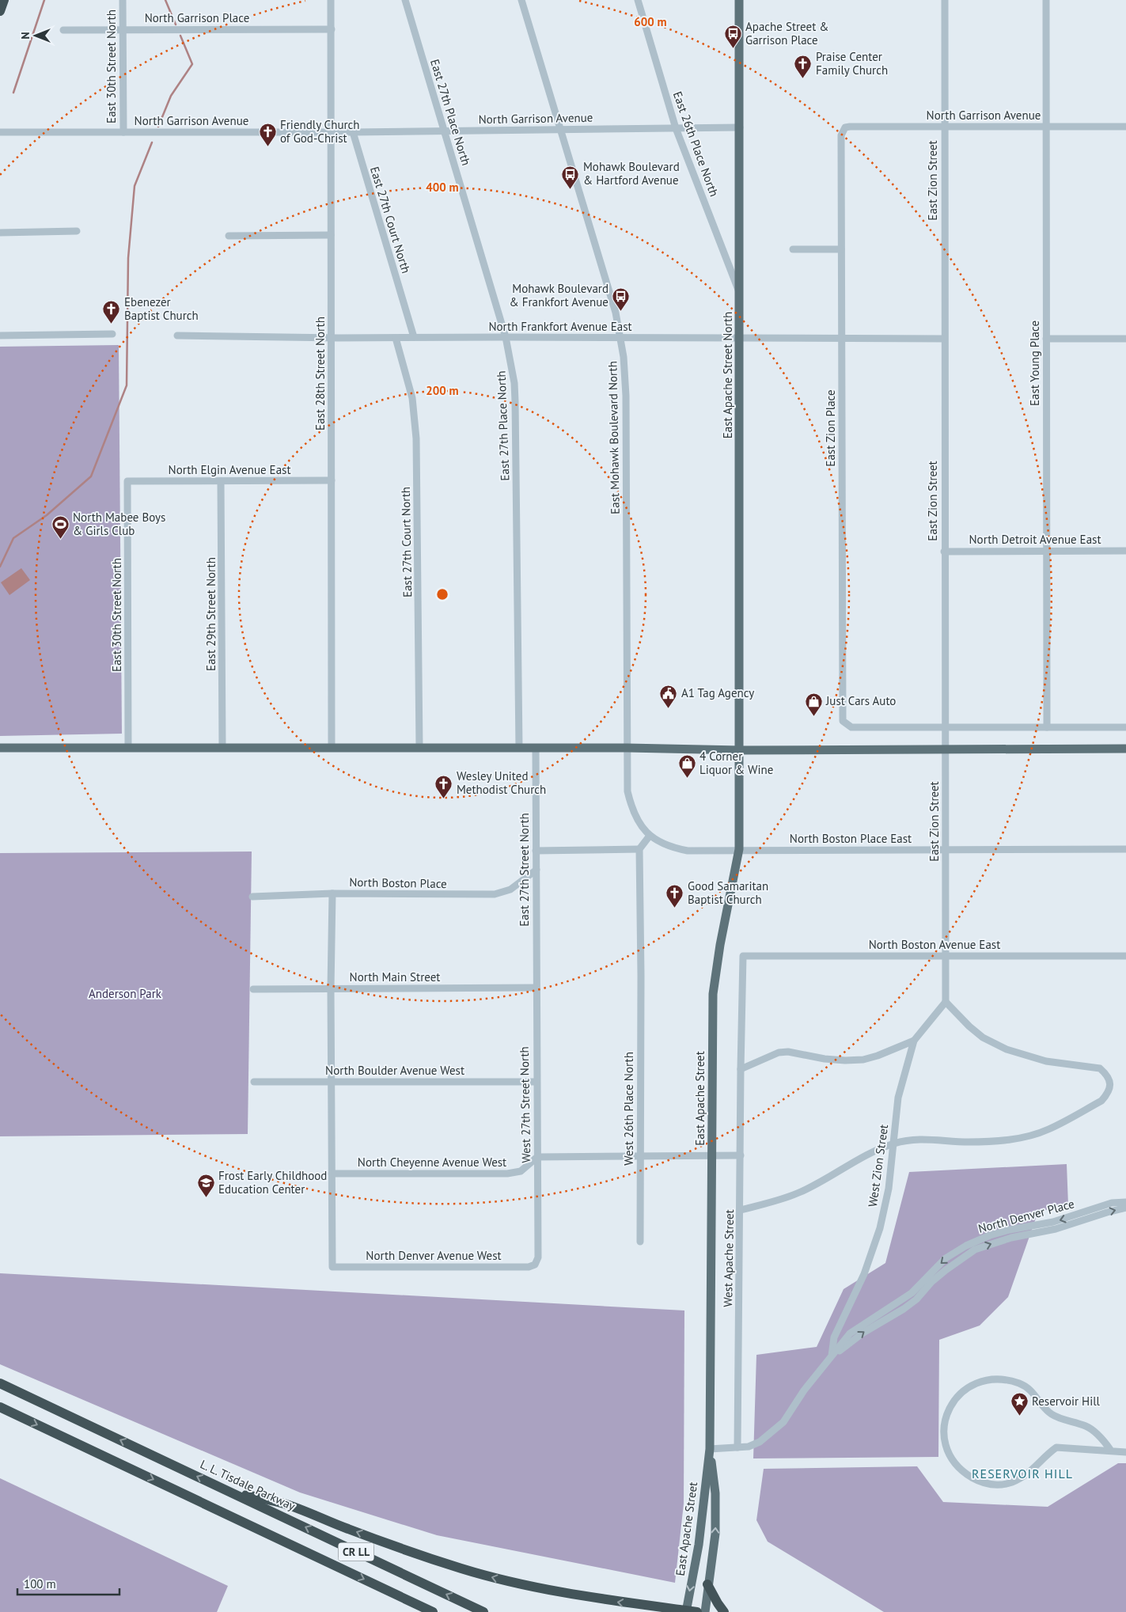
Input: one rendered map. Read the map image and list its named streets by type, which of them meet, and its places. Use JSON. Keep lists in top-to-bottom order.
{
  "streets": {
    "highway": ["L. L. Tisdale Parkway", "CR LL"],
    "main road": ["East Apache Street North", "East Apache Street"],
    "street": [
      "North Garrison Place",
      "East 30th Street North",
      "East 27th Place North",
      "North Garrison Avenue",
      "East 26th Place North",
      "East Zion Street",
      "East 27th Court North",
      "North Frankfort Avenue East",
      "East Young Place",
      "East 28th Street North",
      "East Zion Place",
      "East Mohawk Boulevard North",
      "North Elgin Avenue East",
      "North Detroit Avenue East",
      "East 29th Street North",
      "North Boston Place East",
      "East 27th Street North",
      "North Boston Place",
      "North Boston Avenue East",
      "North Main Street",
      "North Boulder Avenue West",
      "West 27th Street North",
      "West 26th Place North",
      "North Cheyenne Avenue West",
      "West Zion Street",
      "North Denver Place",
      "North Denver Avenue West",
      "West Apache Street"
    ]
  },
  "crossings": [
    ["North Garrison Place", "East 30th Street North"],
    ["North Garrison Place", "East 28th Street North"],
    ["East 30th Street North", "North Garrison Avenue"],
    ["East 30th Street North", "North Elgin Avenue East"],
    ["East 27th Place North", "North Garrison Avenue"],
    ["East 27th Place North", "North Frankfort Avenue East"],
    ["North Garrison Avenue", "East 26th Place North"],
    ["North Garrison Avenue", "East Zion Street"],
    ["North Garrison Avenue", "East 27th Court North"],
    ["North Garrison Avenue", "East Young Place"],
    ["North Garrison Avenue", "East 28th Street North"],
    ["North Garrison Avenue", "East Apache Street North"],
    ["North Garrison Avenue", "East Zion Place"],
    ["North Garrison Avenue", "East Mohawk Boulevard North"],
    ["East 26th Place North", "East Apache Street North"],
    ["East Zion Street", "North Frankfort Avenue East"],
    ["East Zion Street", "East Zion Place"],
    ["East Zion Street", "North Detroit Avenue East"],
    ["East Zion Street", "North Boston Place East"],
    ["East Zion Street", "North Boston Avenue East"],
    ["East 27th Court North", "North Frankfort Avenue East"],
    ["North Frankfort Avenue East", "East 28th Street North"],
    ["North Frankfort Avenue East", "East Apache Street North"],
    ["North Frankfort Avenue East", "East Zion Place"],
    ["North Frankfort Avenue East", "East Mohawk Boulevard North"],
    ["East Young Place", "North Detroit Avenue East"],
    ["East 28th Street North", "North Elgin Avenue East"],
    ["East Apache Street North", "East Apache Street"],
    ["East Mohawk Boulevard North", "North Boston Place East"],
    ["North Elgin Avenue East", "East 29th Street North"],
    ["North Boston Place East", "East Apache Street"],
    ["East 27th Street North", "North Boston Place"],
    ["East 27th Street North", "West 27th Street North"],
    ["North Boston Avenue East", "West Apache Street"],
    ["North Main Street", "West 27th Street North"],
    ["North Boulder Avenue West", "West 27th Street North"],
    ["East Apache Street", "North Denver Place"],
    ["West 27th Street North", "North Cheyenne Avenue West"],
    ["West 27th Street North", "North Denver Avenue West"],
    ["North Cheyenne Avenue West", "North Denver Avenue West"],
    ["West Zion Street", "North Denver Place"],
    ["North Denver Place", "West Apache Street"]
  ],
  "districts": ["RESERVOIR HILL"],
  "parks": ["Anderson Park"],
  "places": {
    "bus stop": ["Apache Street & Garrison Place", "Mohawk Boulevard & Hartford Avenue", "Mohawk Boulevard & Frankfort Avenue"],
    "church": [
      "Praise Center Family Church",
      "Friendly Church of God-Christ",
      "Ebenezer Baptist Church",
      "Wesley United Methodist Church",
      "Good Samaritan Baptist Church"
    ],
    "sports": ["North Mabee Boys & Girls Club"],
    "public building": ["A1 Tag Agency"],
    "shop": ["Just Cars Auto", "4 Corner Liquor & Wine"],
    "school or university": ["Frost Early Childhood Education Center"],
    "place": ["Reservoir Hill"]
  },
  "scale_bar": "100 m",
  "north": "left",
  "rings": ["600 m", "400 m", "200 m"]
}
